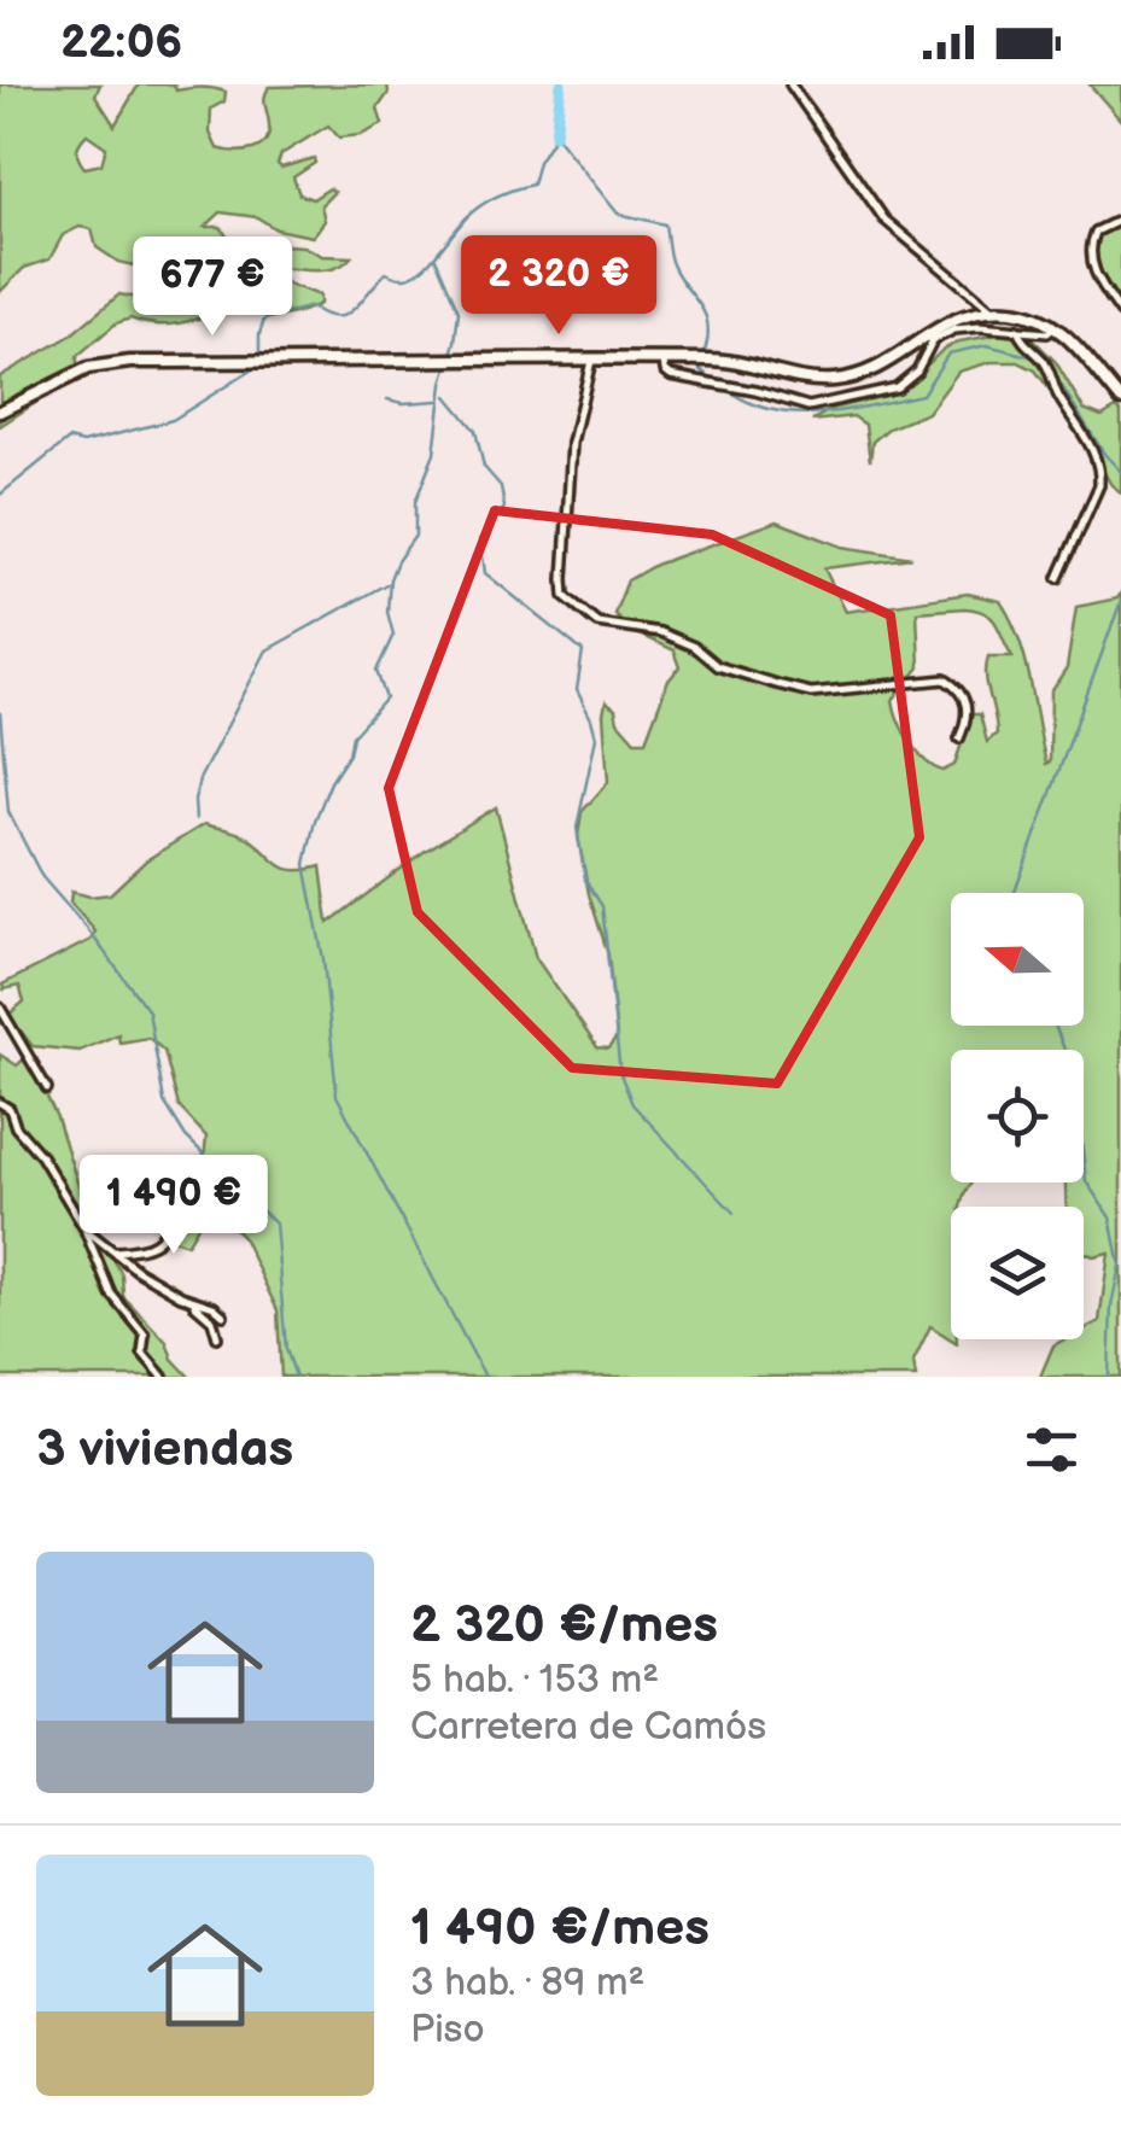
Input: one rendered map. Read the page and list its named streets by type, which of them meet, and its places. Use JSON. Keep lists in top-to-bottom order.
{
  "north": "left",
  "page": {
    "status": "22:06",
    "price": ["2 320 €", "677 €", "1 490 €"],
    "heading": "3 viviendas",
    "list": [
      {
        "name": "2 320 €/mes",
        "note": "5 hab. · 153 m² · Carretera de Camós"
      },
      {
        "name": "1 490 €/mes",
        "note": "3 hab. · 89 m² · Piso"
      }
    ]
  }
}
